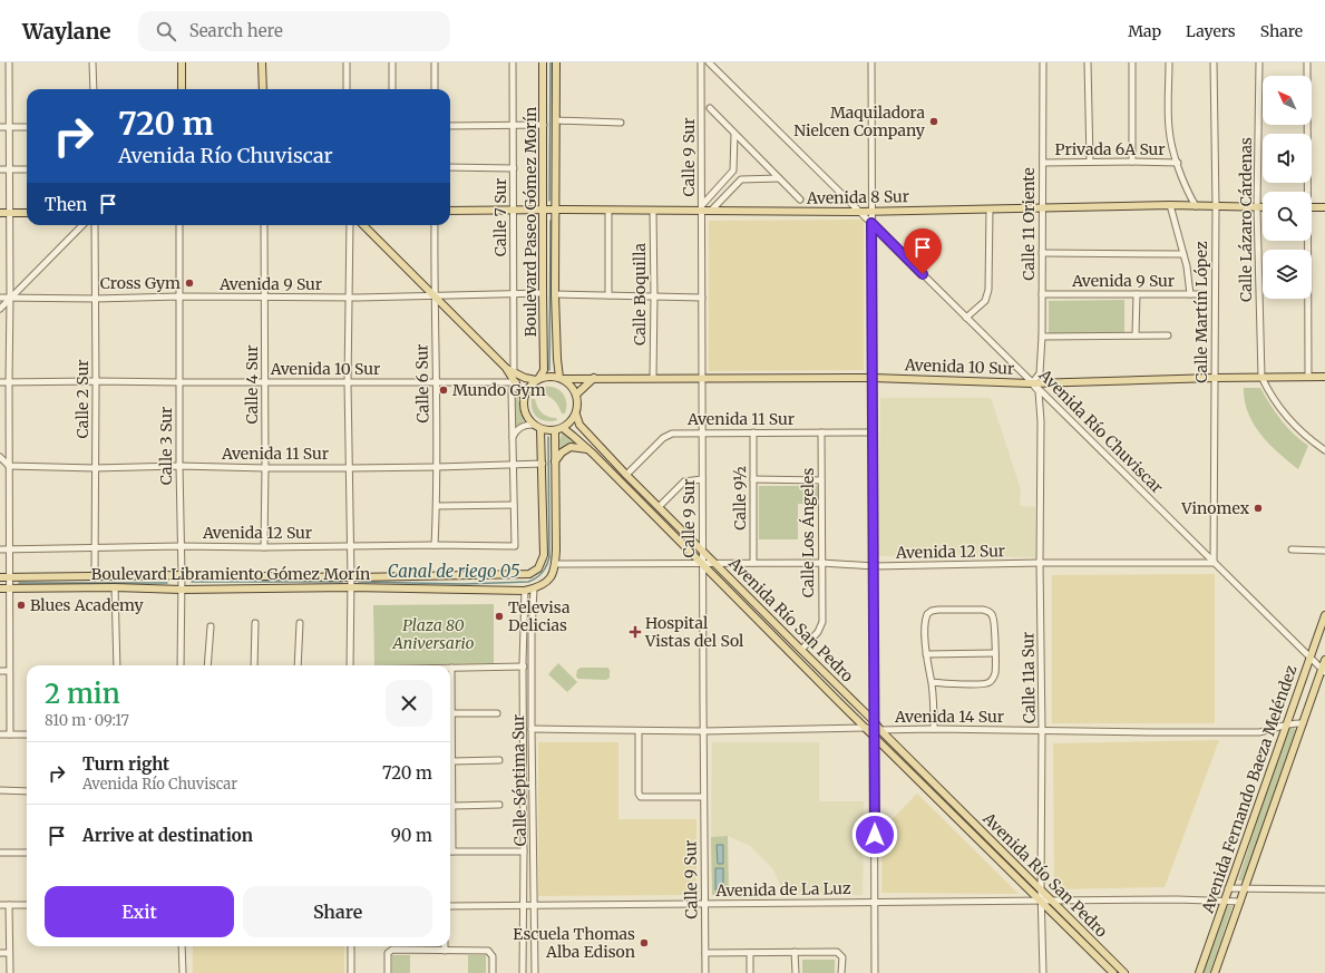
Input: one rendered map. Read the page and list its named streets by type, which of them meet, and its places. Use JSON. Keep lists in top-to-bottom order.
{
  "streets": {
    "main road": [
      "Avenida 8 Sur",
      "Boulevard Paseo Gómez Morín",
      "Avenida 10 Sur",
      "Boulevard Libramiento Gómez Morín",
      "Avenida Río San Pedro",
      "Avenida Fernando Baeza Meléndez"
    ],
    "street": [
      "Privada 6A Sur",
      "Calle 9 Sur",
      "Calle 7 Sur",
      "Calle Lázaro Cárdenas",
      "Calle 11 Oriente",
      "Avenida 9 Sur",
      "Calle Boquilla",
      "Calle Martín López",
      "Calle 6 Sur",
      "Calle 4 Sur",
      "Calle 2 Sur",
      "Avenida 11 Sur",
      "Avenida Río Chuviscar",
      "Calle 3 Sur",
      "Calle 9½",
      "Avenida 12 Sur",
      "Calle Los Ángeles",
      "Calle 11a Sur",
      "Avenida 14 Sur",
      "Calle Séptima Sur",
      "Avenida de La Luz"
    ]
  },
  "crossings": [
    ["Privada 6A Sur", "Calle 11 Oriente"],
    ["Calle 9 Sur", "Avenida 8 Sur"],
    ["Calle 9 Sur", "Avenida 10 Sur"],
    ["Calle 9 Sur", "Avenida 11 Sur"],
    ["Calle 9 Sur", "Avenida 12 Sur"],
    ["Calle 9 Sur", "Avenida Río San Pedro"],
    ["Calle 9 Sur", "Avenida 14 Sur"],
    ["Calle 9 Sur", "Avenida de La Luz"],
    ["Avenida 8 Sur", "Calle 7 Sur"],
    ["Avenida 8 Sur", "Calle Lázaro Cárdenas"],
    ["Avenida 8 Sur", "Boulevard Paseo Gómez Morín"],
    ["Avenida 8 Sur", "Calle 11 Oriente"],
    ["Avenida 8 Sur", "Calle Boquilla"],
    ["Avenida 8 Sur", "Calle Martín López"],
    ["Avenida 8 Sur", "Avenida Río Chuviscar"],
    ["Calle 7 Sur", "Avenida 9 Sur"],
    ["Calle Lázaro Cárdenas", "Avenida 10 Sur"],
    ["Boulevard Paseo Gómez Morín", "Avenida 9 Sur"],
    ["Boulevard Paseo Gómez Morín", "Avenida 10 Sur"],
    ["Boulevard Paseo Gómez Morín", "Boulevard Libramiento Gómez Morín"],
    ["Boulevard Paseo Gómez Morín", "Avenida Río San Pedro"],
    ["Calle 11 Oriente", "Avenida 9 Sur"],
    ["Calle 11 Oriente", "Avenida 10 Sur"],
    ["Calle 11 Oriente", "Avenida Río Chuviscar"],
    ["Calle 11 Oriente", "Calle 11a Sur"],
    ["Avenida 9 Sur", "Calle 6 Sur"],
    ["Avenida 9 Sur", "Calle 4 Sur"],
    ["Avenida 9 Sur", "Calle 2 Sur"],
    ["Avenida 9 Sur", "Calle 3 Sur"],
    ["Calle Boquilla", "Avenida 10 Sur"],
    ["Calle Martín López", "Avenida 10 Sur"],
    ["Calle Martín López", "Avenida Río Chuviscar"],
    ["Calle Martín López", "Avenida 12 Sur"],
    ["Avenida 10 Sur", "Calle 6 Sur"],
    ["Avenida 10 Sur", "Calle 4 Sur"],
    ["Avenida 10 Sur", "Calle 2 Sur"],
    ["Avenida 10 Sur", "Avenida Río Chuviscar"],
    ["Avenida 10 Sur", "Calle 3 Sur"],
    ["Avenida 10 Sur", "Boulevard Libramiento Gómez Morín"],
    ["Avenida 10 Sur", "Avenida Río San Pedro"],
    ["Avenida 10 Sur", "Calle 11a Sur"],
    ["Calle 6 Sur", "Avenida 11 Sur"],
    ["Calle 6 Sur", "Avenida 12 Sur"],
    ["Calle 4 Sur", "Avenida 11 Sur"],
    ["Calle 4 Sur", "Avenida 12 Sur"],
    ["Calle 2 Sur", "Avenida 11 Sur"],
    ["Calle 2 Sur", "Avenida 12 Sur"],
    ["Calle 2 Sur", "Boulevard Libramiento Gómez Morín"],
    ["Avenida 11 Sur", "Calle 3 Sur"],
    ["Avenida 11 Sur", "Calle 9½"],
    ["Avenida 11 Sur", "Calle Los Ángeles"],
    ["Avenida 11 Sur", "Boulevard Libramiento Gómez Morín"],
    ["Avenida 11 Sur", "Avenida Río San Pedro"],
    ["Avenida Río Chuviscar", "Avenida 12 Sur"],
    ["Avenida Río Chuviscar", "Calle 11a Sur"],
    ["Avenida Río Chuviscar", "Avenida Fernando Baeza Meléndez"],
    ["Calle 3 Sur", "Avenida 12 Sur"],
    ["Calle 3 Sur", "Boulevard Libramiento Gómez Morín"],
    ["Calle 9½", "Avenida 12 Sur"],
    ["Avenida 12 Sur", "Calle Los Ángeles"],
    ["Avenida 12 Sur", "Boulevard Libramiento Gómez Morín"],
    ["Avenida 12 Sur", "Avenida Río San Pedro"],
    ["Avenida 12 Sur", "Calle 11a Sur"],
    ["Calle Los Ángeles", "Avenida Río San Pedro"],
    ["Boulevard Libramiento Gómez Morín", "Avenida Río San Pedro"],
    ["Boulevard Libramiento Gómez Morín", "Calle Séptima Sur"],
    ["Avenida Río San Pedro", "Calle 11a Sur"],
    ["Avenida Río San Pedro", "Avenida 14 Sur"],
    ["Avenida Río San Pedro", "Avenida de La Luz"],
    ["Calle 11a Sur", "Avenida 14 Sur"],
    ["Calle 11a Sur", "Avenida de La Luz"],
    ["Avenida 14 Sur", "Calle Séptima Sur"],
    ["Avenida 14 Sur", "Avenida Fernando Baeza Meléndez"],
    ["Calle Séptima Sur", "Avenida de La Luz"],
    ["Avenida Fernando Baeza Meléndez", "Avenida de La Luz"]
  ],
  "water": ["Canal de riego 05"],
  "parks": ["Plaza 80 Aniversario"],
  "places": {
    "other": [
      "Maquiladora Nielcen Company",
      "Cross Gym",
      "Mundo Gym",
      "Vinomex",
      "Blues Academy",
      "Televisa Delicias",
      "Escuela Thomas Alba Edison"
    ],
    "health": ["Hospital Vistas del Sol"]
  },
  "north": "top left",
  "page": {
    "header": "Waylane",
    "search": "Search here",
    "nav": ["Map", "Layers", "Share"],
    "turn": ["720 m", "Avenida Río Chuviscar"],
    "then": "Then",
    "heading": ["2 min", "810 m · 09:17"],
    "list": [
      {
        "name": "Turn right",
        "note": "Avenida Río Chuviscar",
        "value": "720 m"
      },
      {
        "name": "Arrive at destination",
        "value": "90 m"
      }
    ],
    "buttons": ["Exit", "Share"]
  }
}
